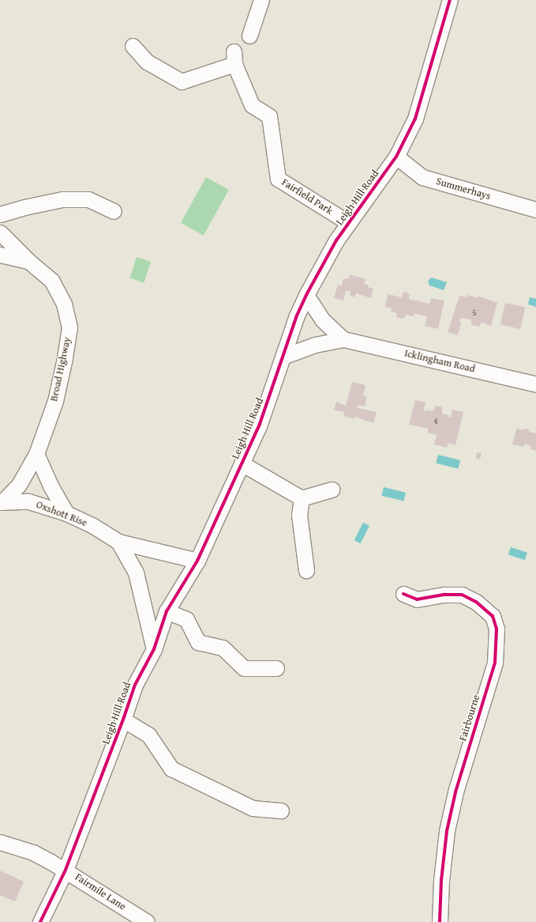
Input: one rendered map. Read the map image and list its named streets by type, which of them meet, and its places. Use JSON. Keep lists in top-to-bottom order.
{
  "streets": {
    "street": [
      "Summerhays",
      "Fairfield Park",
      "Leigh Hill Road",
      "Icklingham Road",
      "Broad Highway",
      "Oxshott Rise",
      "Fairbourne",
      "Fairmile Lane"
    ]
  },
  "crossings": [
    ["Summerhays", "Leigh Hill Road"],
    ["Fairfield Park", "Leigh Hill Road"],
    ["Leigh Hill Road", "Icklingham Road"],
    ["Leigh Hill Road", "Oxshott Rise"],
    ["Leigh Hill Road", "Fairmile Lane"],
    ["Broad Highway", "Oxshott Rise"]
  ],
  "house_numbers": ["5", "4"]
}
